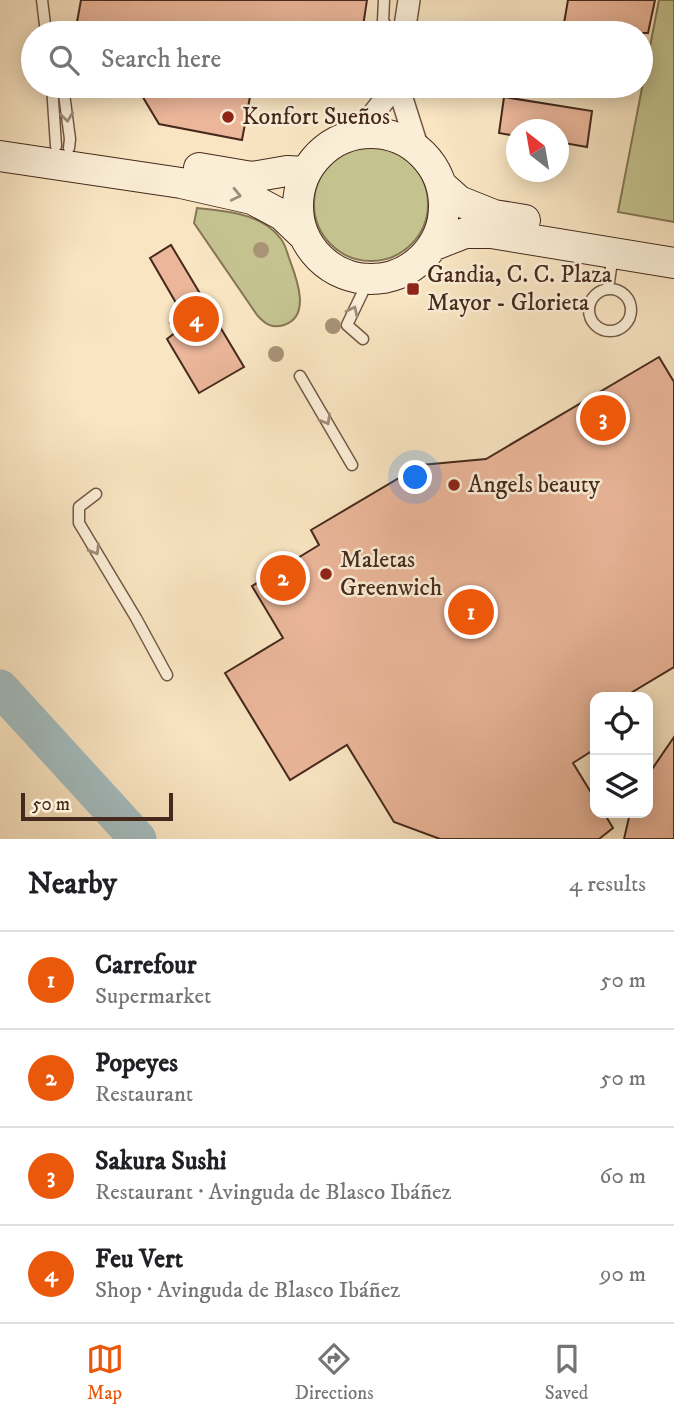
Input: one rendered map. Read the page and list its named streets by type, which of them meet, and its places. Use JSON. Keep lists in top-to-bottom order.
{
  "places": {
    "other": ["Konfort Sueños", "Angels beauty", "Maletas Greenwich"],
    "transit": ["Gandia, C. C. Plaza Mayor - Glorieta"]
  },
  "scale_bar": "50 m",
  "north": "top left",
  "page": {
    "search": "Search here",
    "pins": [
      "4",
      "3",
      "2",
      "1"
    ],
    "scale": "50 m",
    "heading": ["Nearby", "4 results"],
    "list": [
      {
        "mark": "1",
        "name": "Carrefour",
        "note": "Supermarket",
        "value": "50 m"
      },
      {
        "mark": "2",
        "name": "Popeyes",
        "note": "Restaurant",
        "value": "50 m"
      },
      {
        "mark": "3",
        "name": "Sakura Sushi",
        "note": "Restaurant · Avinguda de Blasco Ibáñez",
        "value": "60 m"
      },
      {
        "mark": "4",
        "name": "Feu Vert",
        "note": "Shop · Avinguda de Blasco Ibáñez",
        "value": "90 m"
      }
    ],
    "nav": ["Map", "Directions", "Saved"]
  }
}
